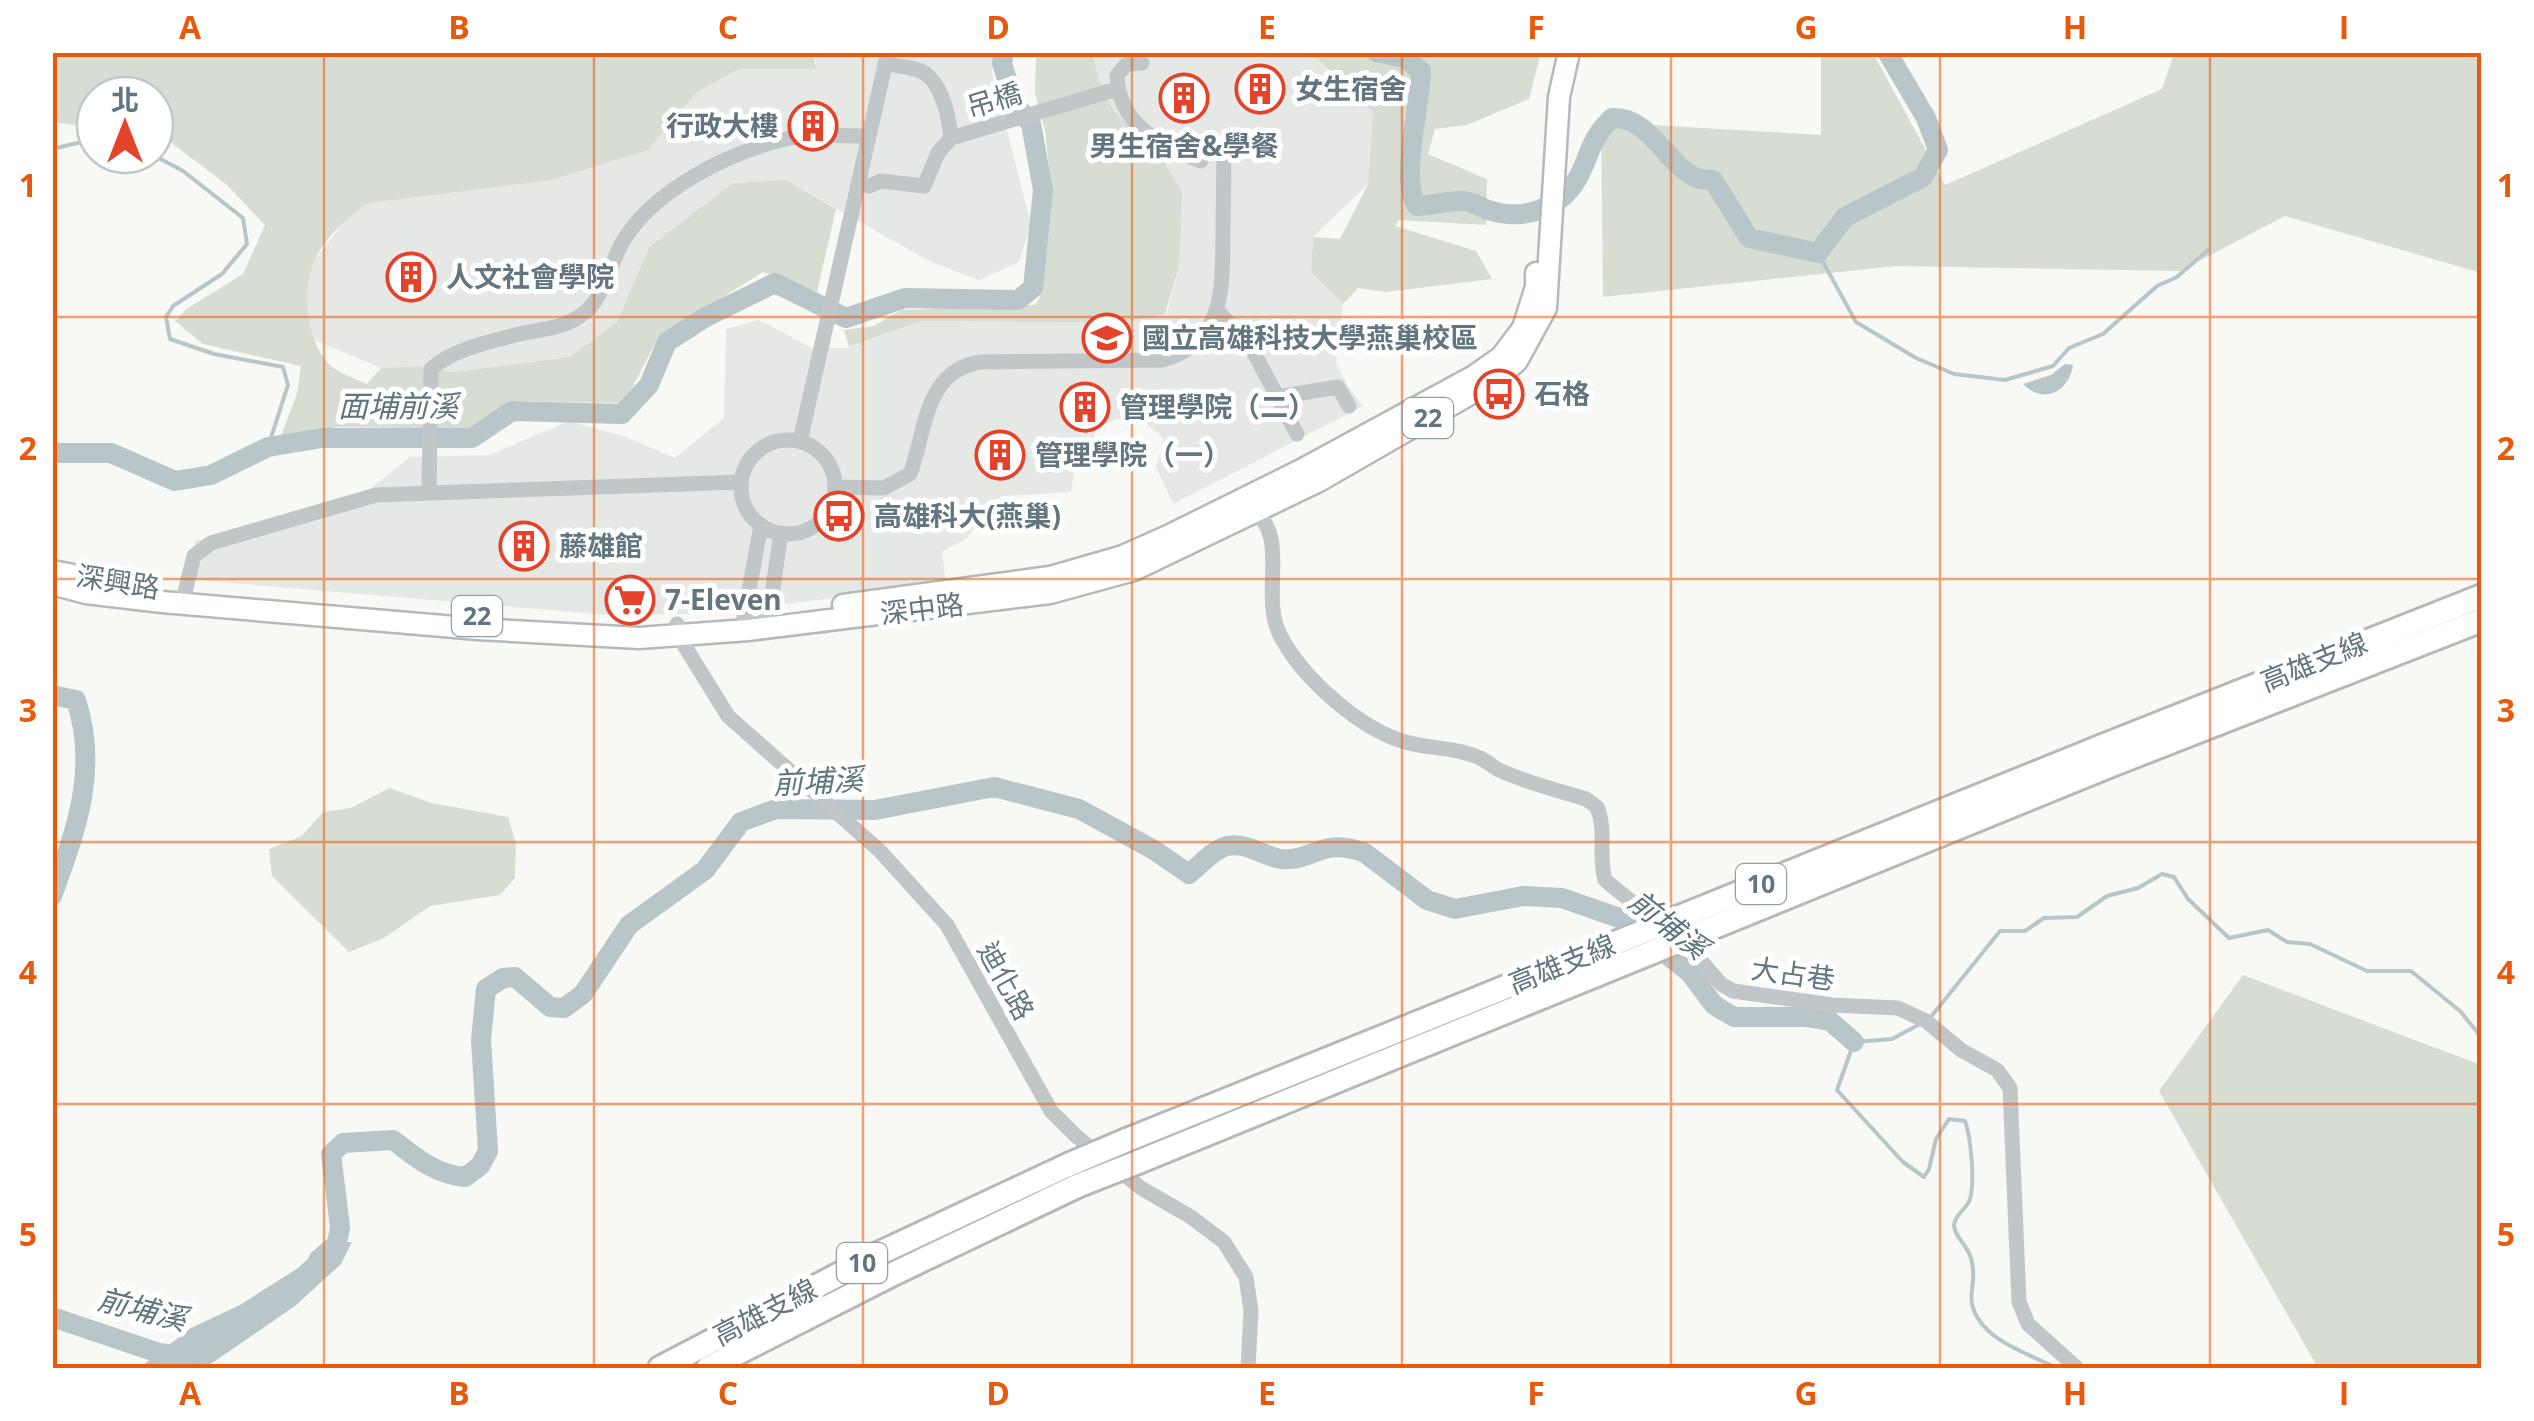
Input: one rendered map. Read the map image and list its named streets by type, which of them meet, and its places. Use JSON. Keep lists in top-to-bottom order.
{
  "streets": {
    "highway": ["高雄支線", "10"],
    "main road": ["22", "深興路", "深中路"],
    "street": ["吊橋", "大占巷", "迪化路"]
  },
  "crossings": [
    ["22", "深中路"],
    ["深興路", "深中路"],
    ["深中路", "大占巷"],
    ["深中路", "迪化路"]
  ],
  "water": ["面埔前溪", "前埔溪"],
  "places": {
    "building": [
      "女生宿舍",
      "男生宿舍&學餐",
      "行政大樓",
      "人文社會學院",
      "管理學院（二）",
      "管理學院（一）",
      "藤雄館"
    ],
    "school or university": ["國立高雄科技大學燕巢校區"],
    "bus stop": ["石格", "高雄科大(燕巢)"],
    "supermarket": ["7-Eleven"]
  },
  "north": "top",
  "grid": {
    "columns": [
      "A",
      "B",
      "C",
      "D",
      "E",
      "F",
      "G",
      "H",
      "I"
    ],
    "rows": [
      "1",
      "2",
      "3",
      "4",
      "5"
    ]
  }
}
